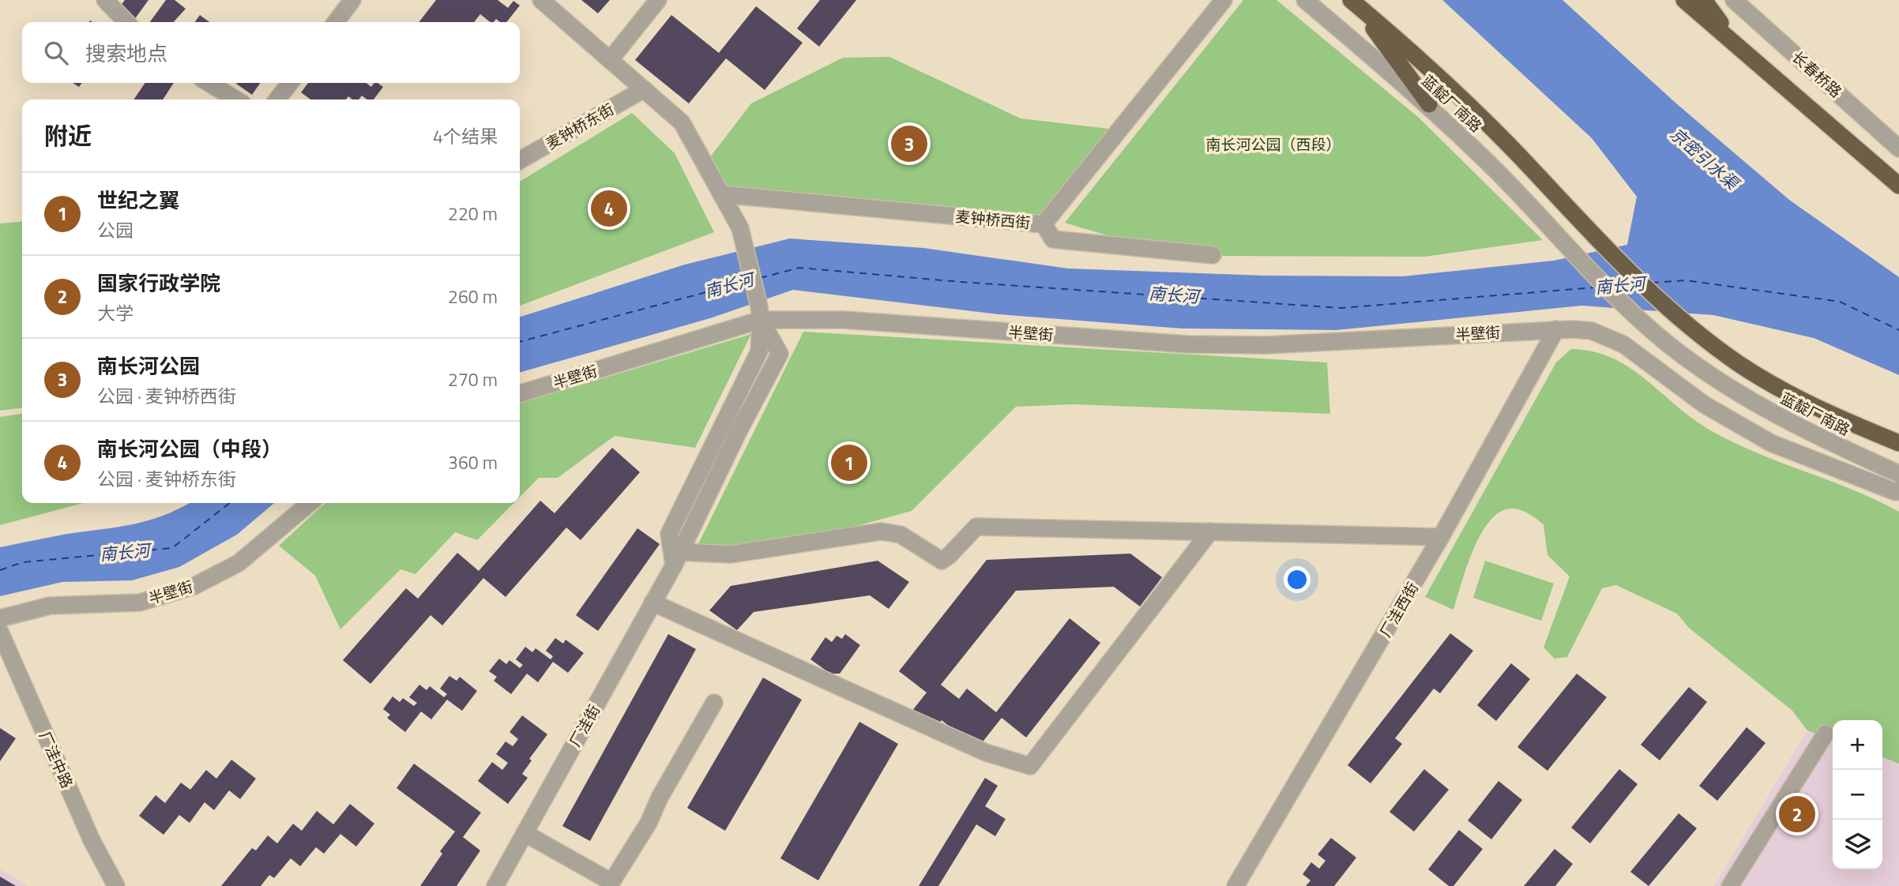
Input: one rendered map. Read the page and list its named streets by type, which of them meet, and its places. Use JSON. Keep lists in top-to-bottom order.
{
  "streets": {
    "highway": ["蓝靛厂南路"],
    "street": [
      "长春桥路",
      "麦钟桥东街",
      "麦钟桥西街",
      "半壁街",
      "厂洼西街",
      "厂洼街",
      "厂洼中路"
    ]
  },
  "crossings": [
    ["半壁街", "厂洼西街"],
    ["半壁街", "厂洼街"]
  ],
  "water": ["京密引水渠", "南长河"],
  "parks": ["南长河公园（西段）"],
  "page": {
    "search": "搜索地点",
    "heading": ["附近", "4个结果"],
    "pins": [
      "3",
      "4",
      "1",
      "2"
    ],
    "list": [
      {
        "mark": "1",
        "name": "世纪之翼",
        "note": "公园",
        "value": "220 m"
      },
      {
        "mark": "2",
        "name": "国家行政学院",
        "note": "大学",
        "value": "260 m"
      },
      {
        "mark": "3",
        "name": "南长河公园",
        "note": "公园 · 麦钟桥西街",
        "value": "270 m"
      },
      {
        "mark": "4",
        "name": "南长河公园（中段）",
        "note": "公园 · 麦钟桥东街",
        "value": "360 m"
      }
    ],
    "map_buttons": ["+", "−"]
  }
}
